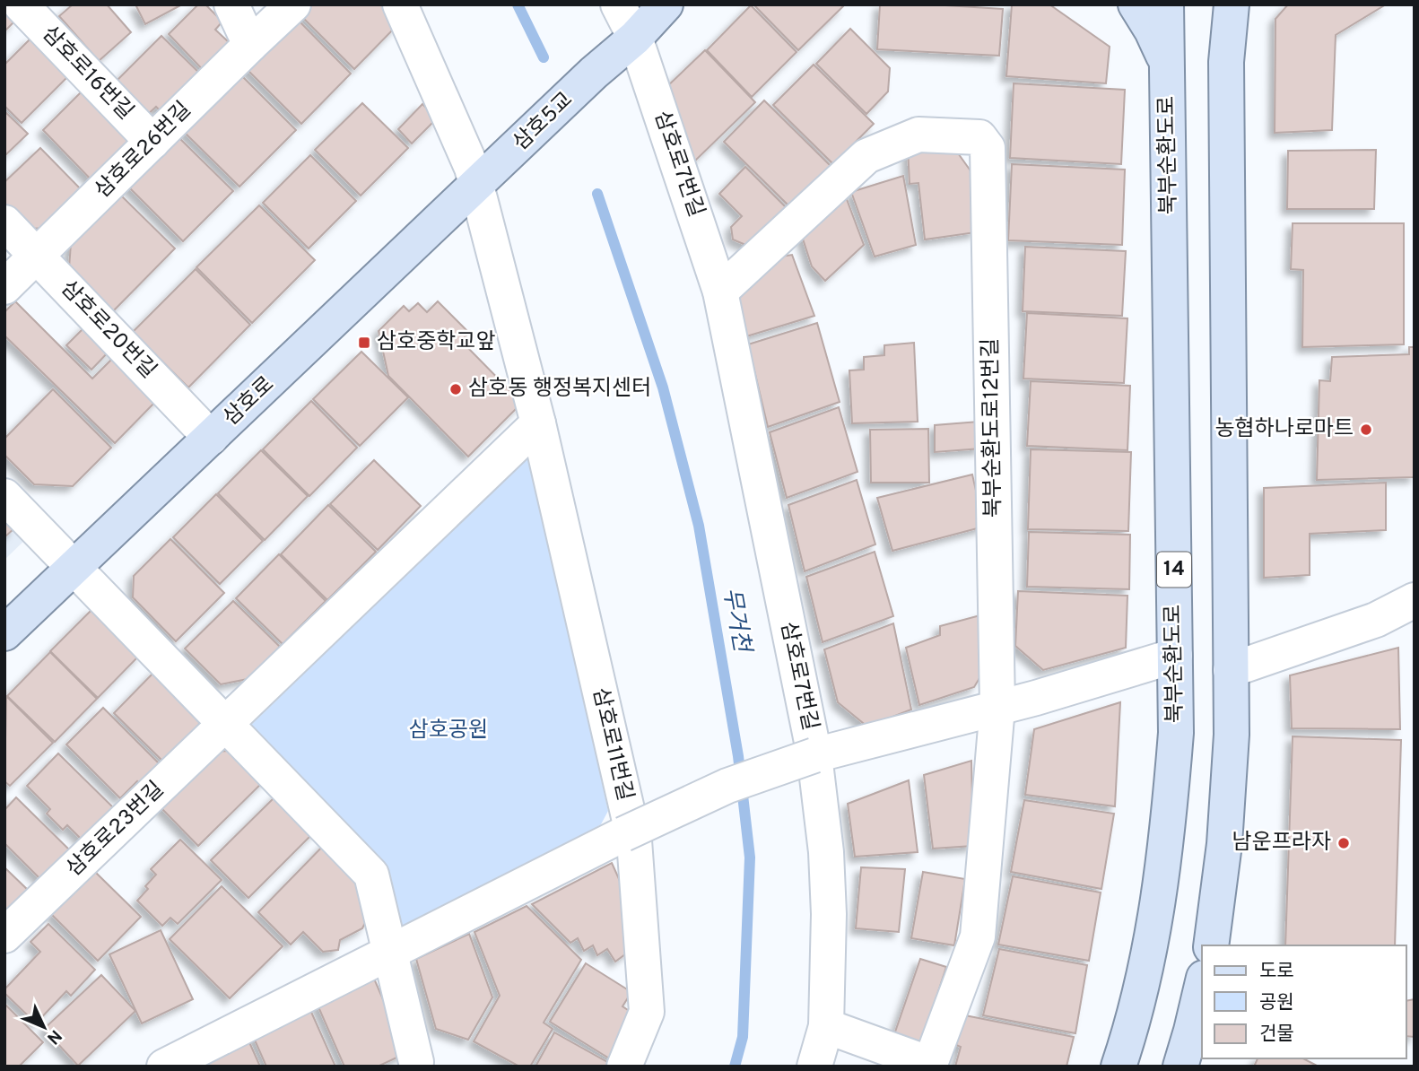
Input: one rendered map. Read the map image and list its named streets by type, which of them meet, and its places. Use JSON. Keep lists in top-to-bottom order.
{
  "streets": {
    "main road": [
      "삼호5교",
      "북부순환도로",
      "삼호로",
      "14"
    ],
    "street": [
      "삼호로16번길",
      "삼호로26번길",
      "삼호로7번길",
      "삼호로20번길",
      "북부순환도로12번길",
      "삼호로11번길",
      "삼호로23번길"
    ]
  },
  "crossings": [
    ["삼호로16번길", "삼호로26번길"],
    ["삼호5교", "삼호로7번길"],
    ["삼호5교", "삼호로"],
    ["삼호5교", "삼호로11번길"],
    ["삼호로26번길", "삼호로20번길"],
    ["북부순환도로", "14"],
    ["삼호로7번길", "북부순환도로12번길"],
    ["삼호로20번길", "삼호로"],
    ["삼호로", "삼호로11번길"]
  ],
  "water": ["무거천"],
  "parks": ["삼호공원"],
  "places": {
    "transit": ["삼호중학교앞"],
    "other": ["삼호동 행정복지센터", "농협하나로마트", "남운프라자"]
  },
  "legend": ["도로", "공원", "건물"],
  "north": "bottom right"
}
